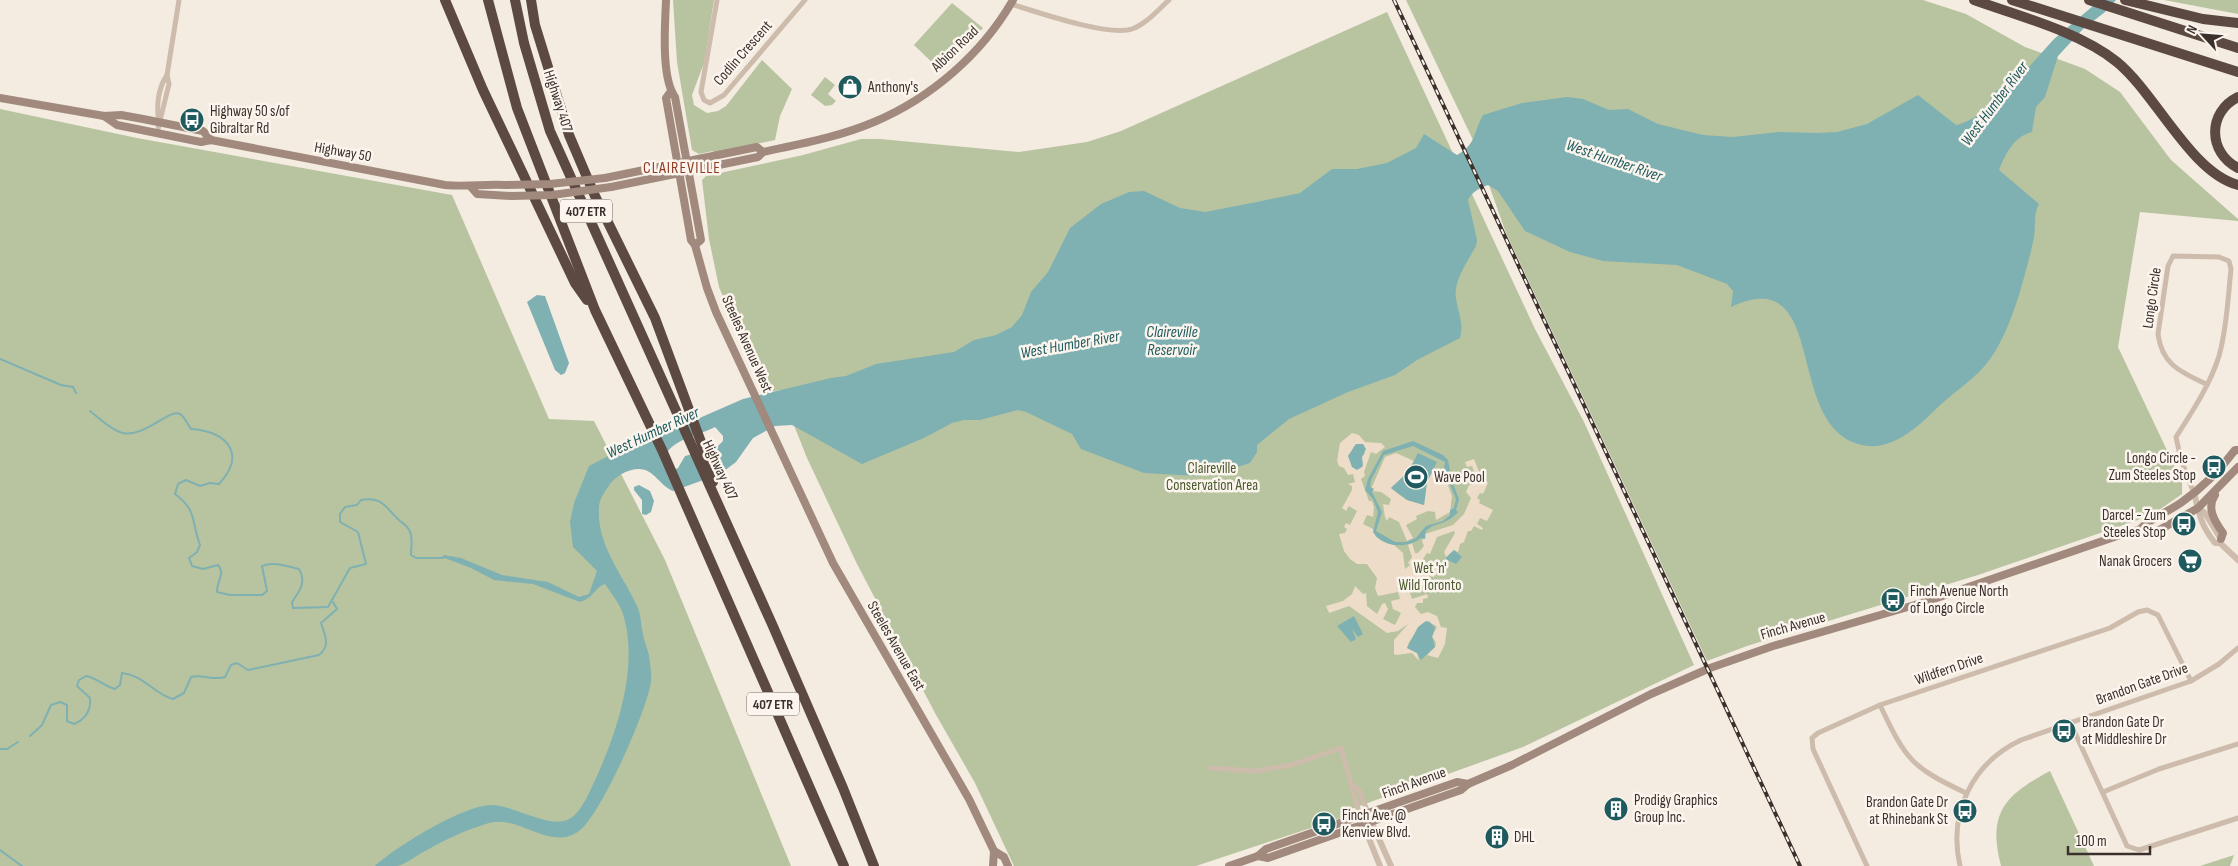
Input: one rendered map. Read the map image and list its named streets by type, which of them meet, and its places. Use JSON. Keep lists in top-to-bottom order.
{
  "streets": {
    "highway": ["Highway 407", "407 ETR"],
    "main road": [
      "Albion Road",
      "Highway 50",
      "Steeles Avenue West",
      "Finch Avenue",
      "Steeles Avenue East"
    ],
    "street": [
      "Codlin Crescent",
      "Longo Circle",
      "Wildfern Drive",
      "Brandon Gate Drive"
    ]
  },
  "crossings": [
    ["Albion Road", "Highway 50"],
    ["Albion Road", "Steeles Avenue West"],
    ["Highway 50", "Steeles Avenue West"],
    ["Longo Circle", "Finch Avenue"],
    ["Steeles Avenue West", "Steeles Avenue East"],
    ["Wildfern Drive", "Brandon Gate Drive"]
  ],
  "districts": ["CLAIREVILLE"],
  "water": ["West Humber River", "Claireville Reservoir"],
  "parks": ["Claireville Conservation Area", "Wet 'n' Wild Toronto"],
  "places": {
    "shop": ["Anthony's"],
    "bus stop": [
      "Highway 50 s/of Gibraltar Rd",
      "Longo Circle - Zum Steeles Stop",
      "Darcel - Zum Steeles Stop",
      "Finch Avenue North of Longo Circle",
      "Brandon Gate Dr at Middleshire Dr",
      "Brandon Gate Dr at Rhinebank St",
      "Finch Ave. @ Kenview Blvd."
    ],
    "sports": ["Wave Pool"],
    "supermarket": ["Nanak Grocers"],
    "building": ["Prodigy Graphics Group Inc.", "DHL"]
  },
  "scale_bar": "100 m",
  "north": "top left"
}
